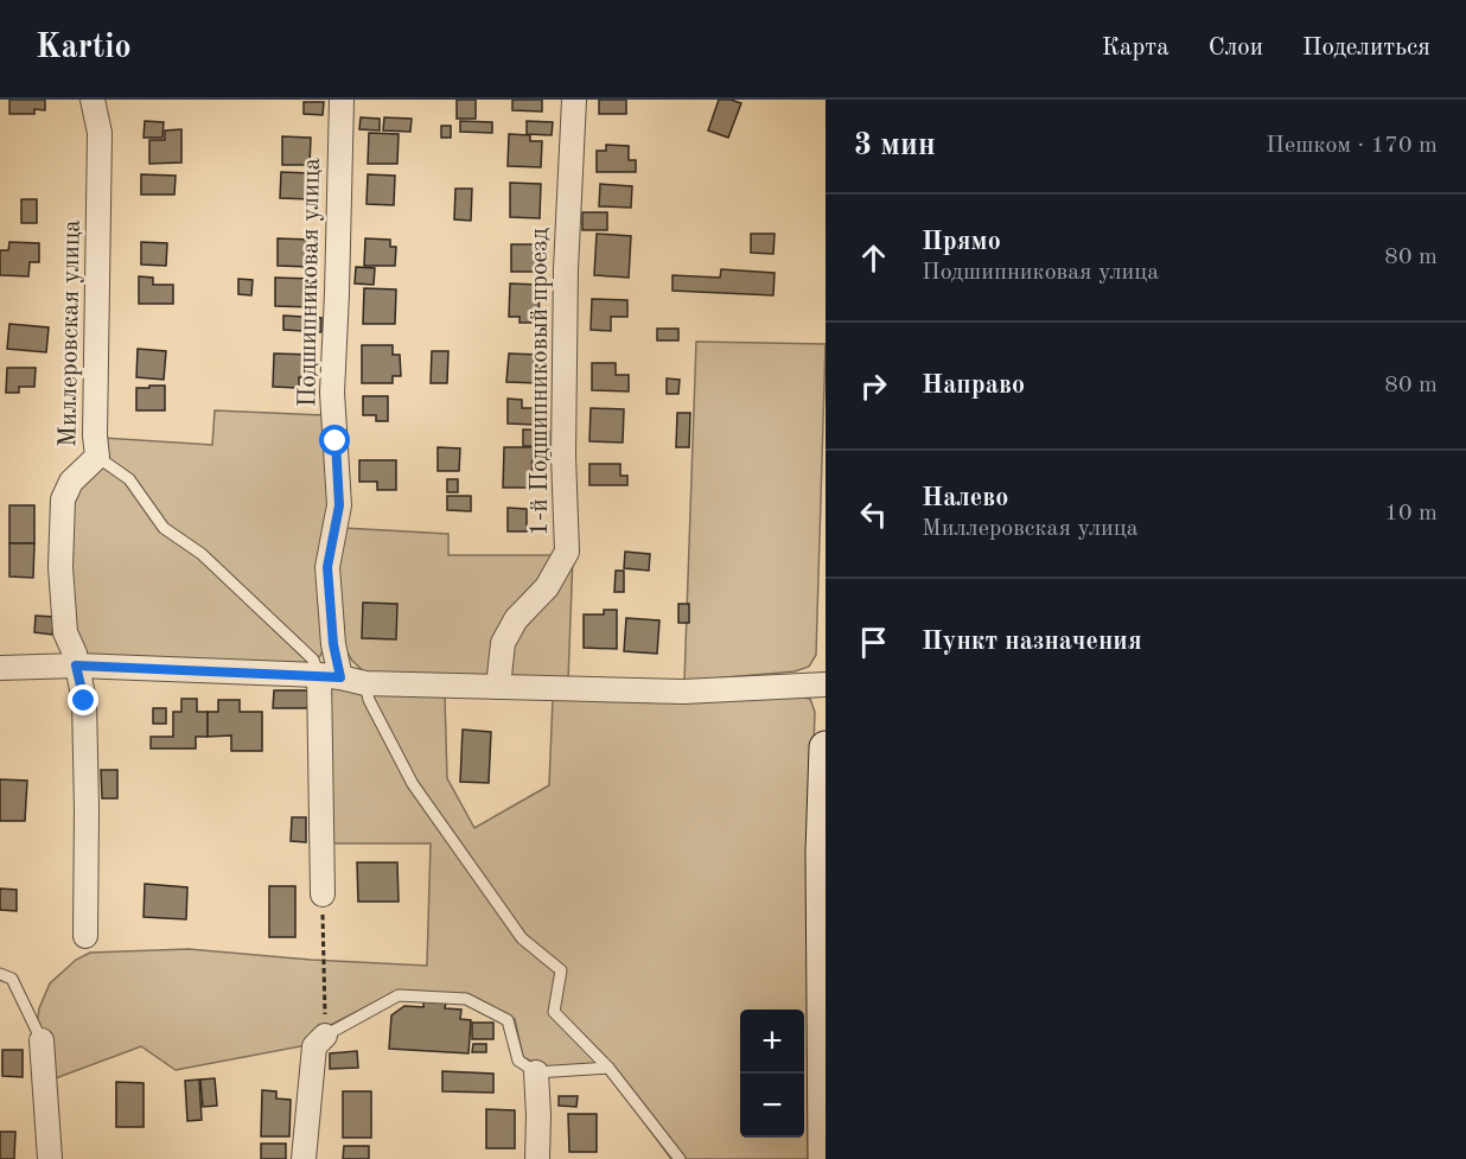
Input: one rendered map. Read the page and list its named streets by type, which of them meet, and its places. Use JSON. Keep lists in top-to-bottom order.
{
  "streets": {
    "street": ["Подшипниковая улица", "Миллеровская улица", "1-й Подшипниковый проезд"]
  },
  "page": {
    "header": "Kartio",
    "nav": ["Карта", "Слои", "Поделиться"],
    "heading": ["3 мин", "Пешком · 170 m"],
    "list": [
      ["Прямо", "Подшипниковая улица", "80 m"],
      ["Направо", "80 m"],
      ["Налево", "Миллеровская улица", "10 m"],
      "Пункт назначения"
    ],
    "map_buttons": ["+", "−"]
  }
}
